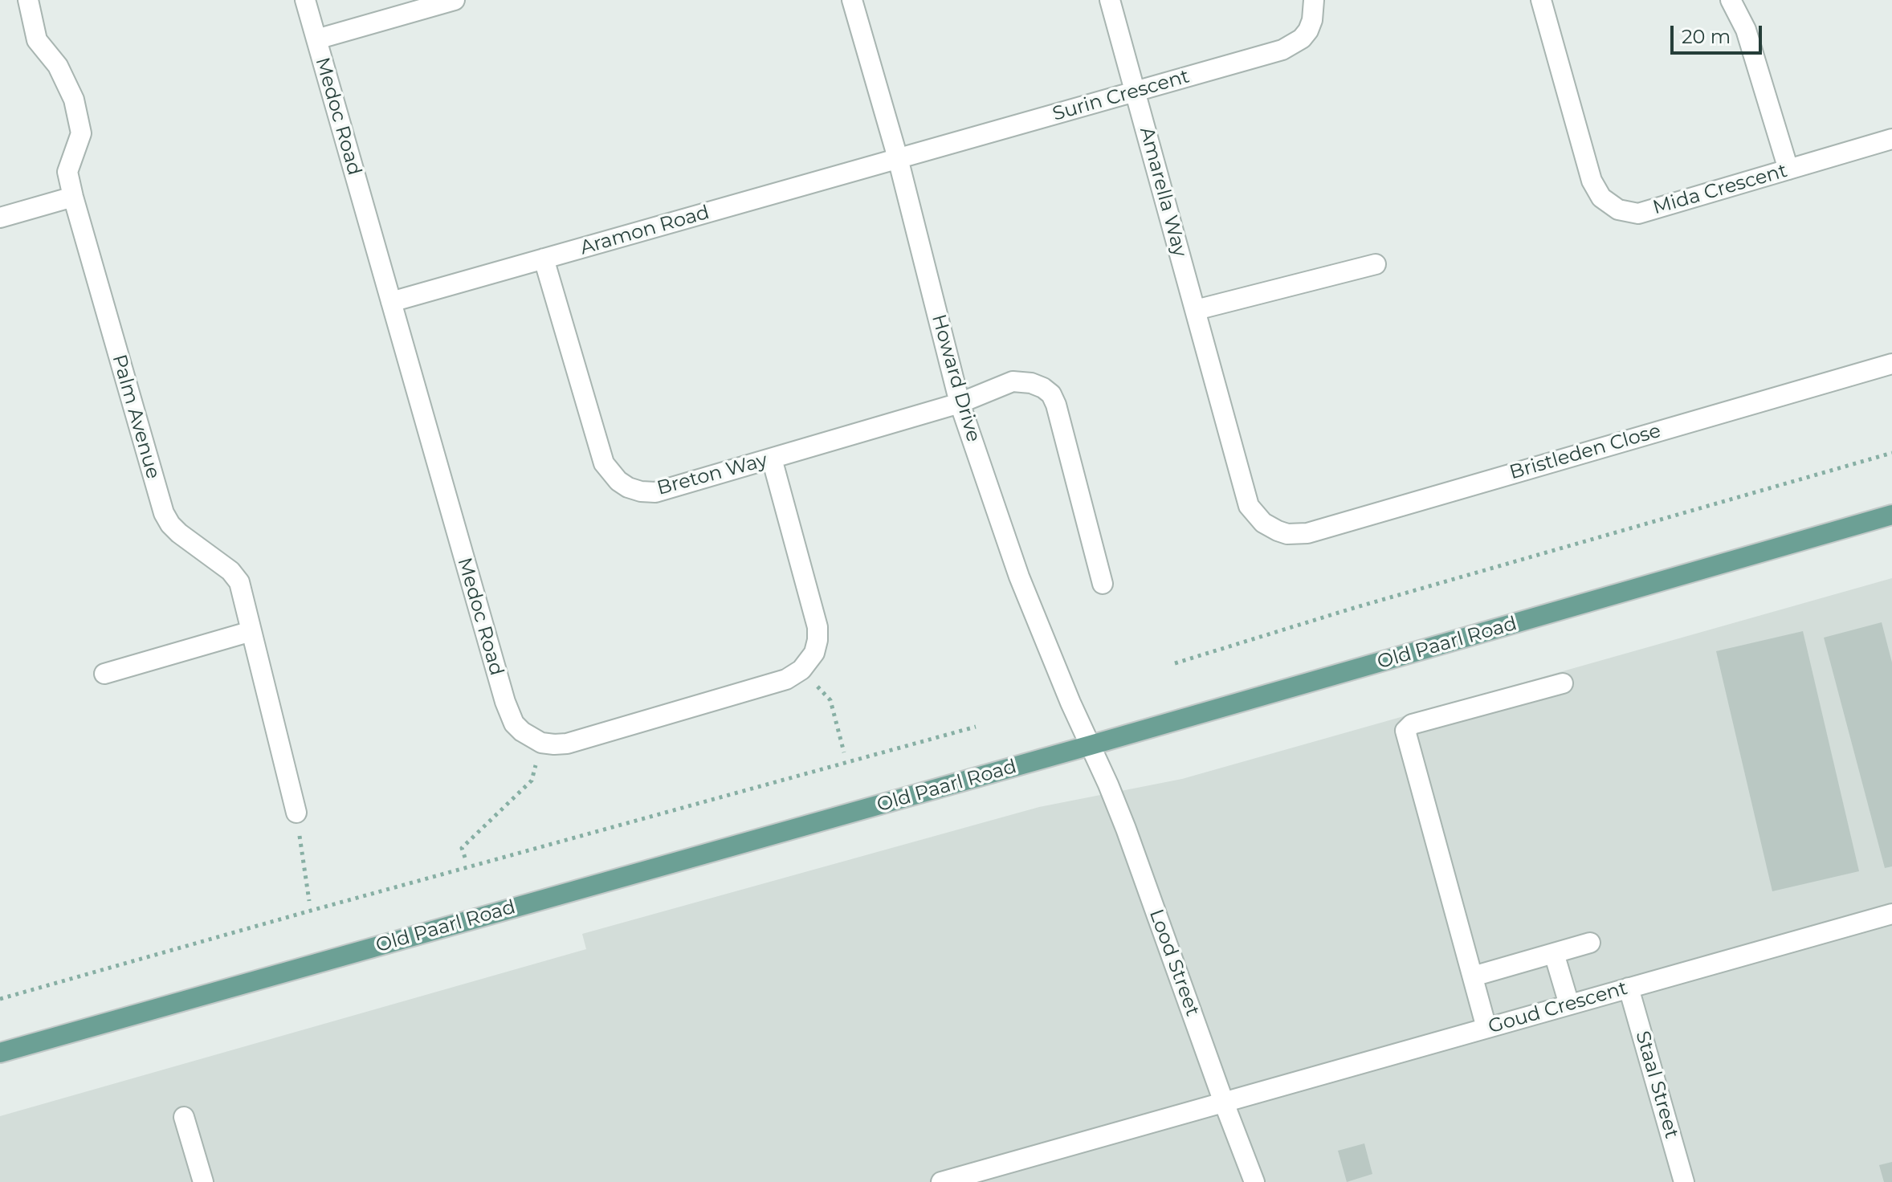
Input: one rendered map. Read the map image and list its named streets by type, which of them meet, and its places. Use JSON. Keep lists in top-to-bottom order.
{
  "streets": {
    "main road": ["Old Paarl Road"],
    "street": [
      "Surin Crescent",
      "Medoc Road",
      "Mida Crescent",
      "Amarella Way",
      "Aramon Road",
      "Howard Drive",
      "Palm Avenue",
      "Bristleden Close",
      "Breton Way",
      "Lood Street",
      "Goud Crescent",
      "Staal Street"
    ]
  },
  "crossings": [
    ["Surin Crescent", "Amarella Way"],
    ["Surin Crescent", "Aramon Road"],
    ["Surin Crescent", "Howard Drive"],
    ["Medoc Road", "Aramon Road"],
    ["Amarella Way", "Bristleden Close"],
    ["Aramon Road", "Howard Drive"],
    ["Aramon Road", "Breton Way"],
    ["Howard Drive", "Breton Way"],
    ["Howard Drive", "Old Paarl Road"],
    ["Howard Drive", "Lood Street"],
    ["Old Paarl Road", "Lood Street"],
    ["Lood Street", "Goud Crescent"],
    ["Goud Crescent", "Staal Street"]
  ],
  "scale_bar": "20 m"
}
